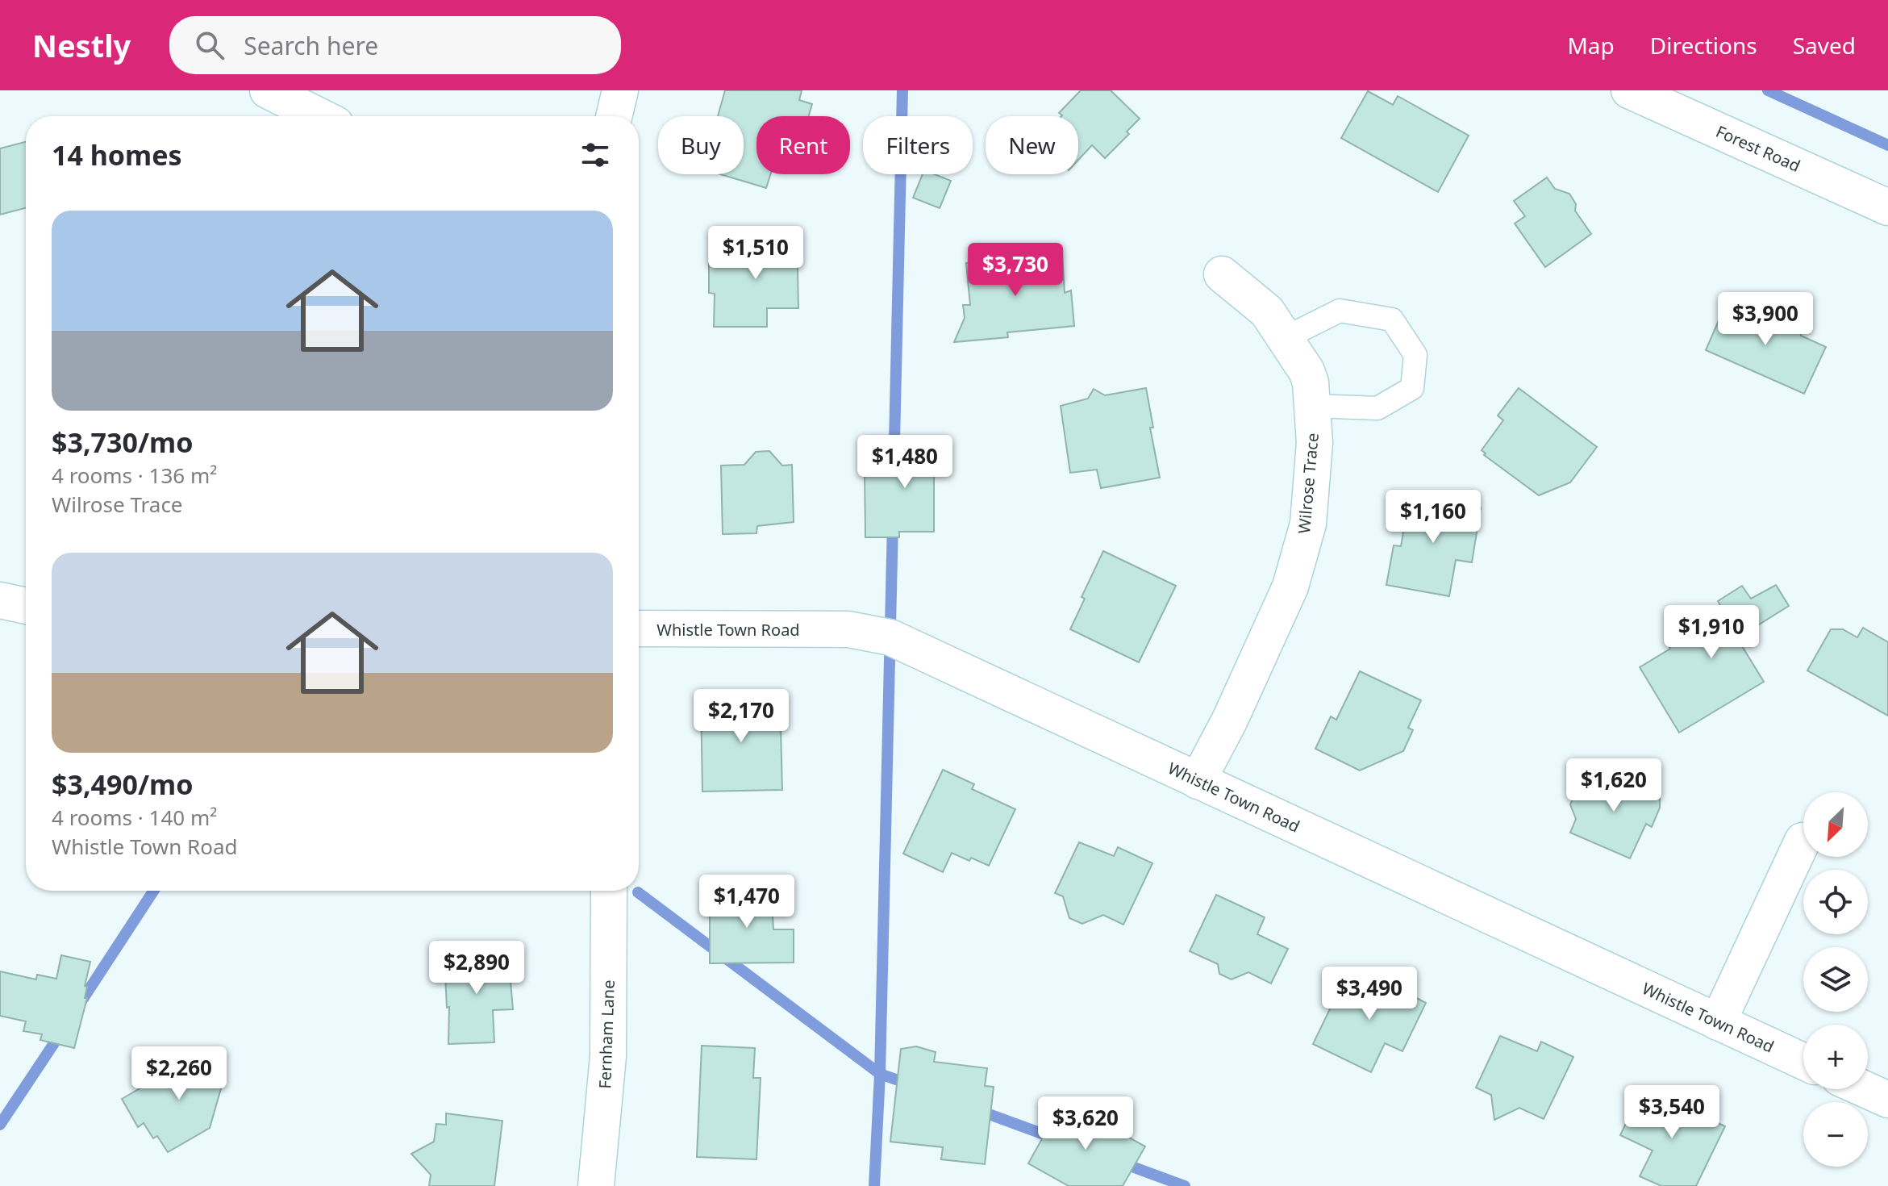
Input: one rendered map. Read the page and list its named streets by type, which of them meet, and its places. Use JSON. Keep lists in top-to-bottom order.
{
  "streets": {
    "street": [
      "Forest Road",
      "Wilrose Trace",
      "Whistle Town Road",
      "Fernham Lane"
    ]
  },
  "crossings": [
    ["Wilrose Trace", "Whistle Town Road"]
  ],
  "north": "bottom left",
  "page": {
    "header": "Nestly",
    "search": "Search here",
    "nav": ["Map", "Directions", "Saved"],
    "chip": [
      "Buy",
      "Rent",
      "Filters",
      "New"
    ],
    "heading": "14 homes",
    "list": [
      {
        "name": "$3,730/mo",
        "note": "4 rooms · 136 m² · Wilrose Trace"
      },
      {
        "name": "$3,490/mo",
        "note": "4 rooms · 140 m² · Whistle Town Road"
      }
    ],
    "price": [
      "$1,510",
      "$3,730",
      "$3,900",
      "$1,480",
      "$1,160",
      "$1,910",
      "$2,170",
      "$1,620",
      "$1,470",
      "$2,890",
      "$3,490",
      "$2,260",
      "$3,540",
      "$3,620"
    ],
    "map_buttons": ["+", "−"]
  }
}
